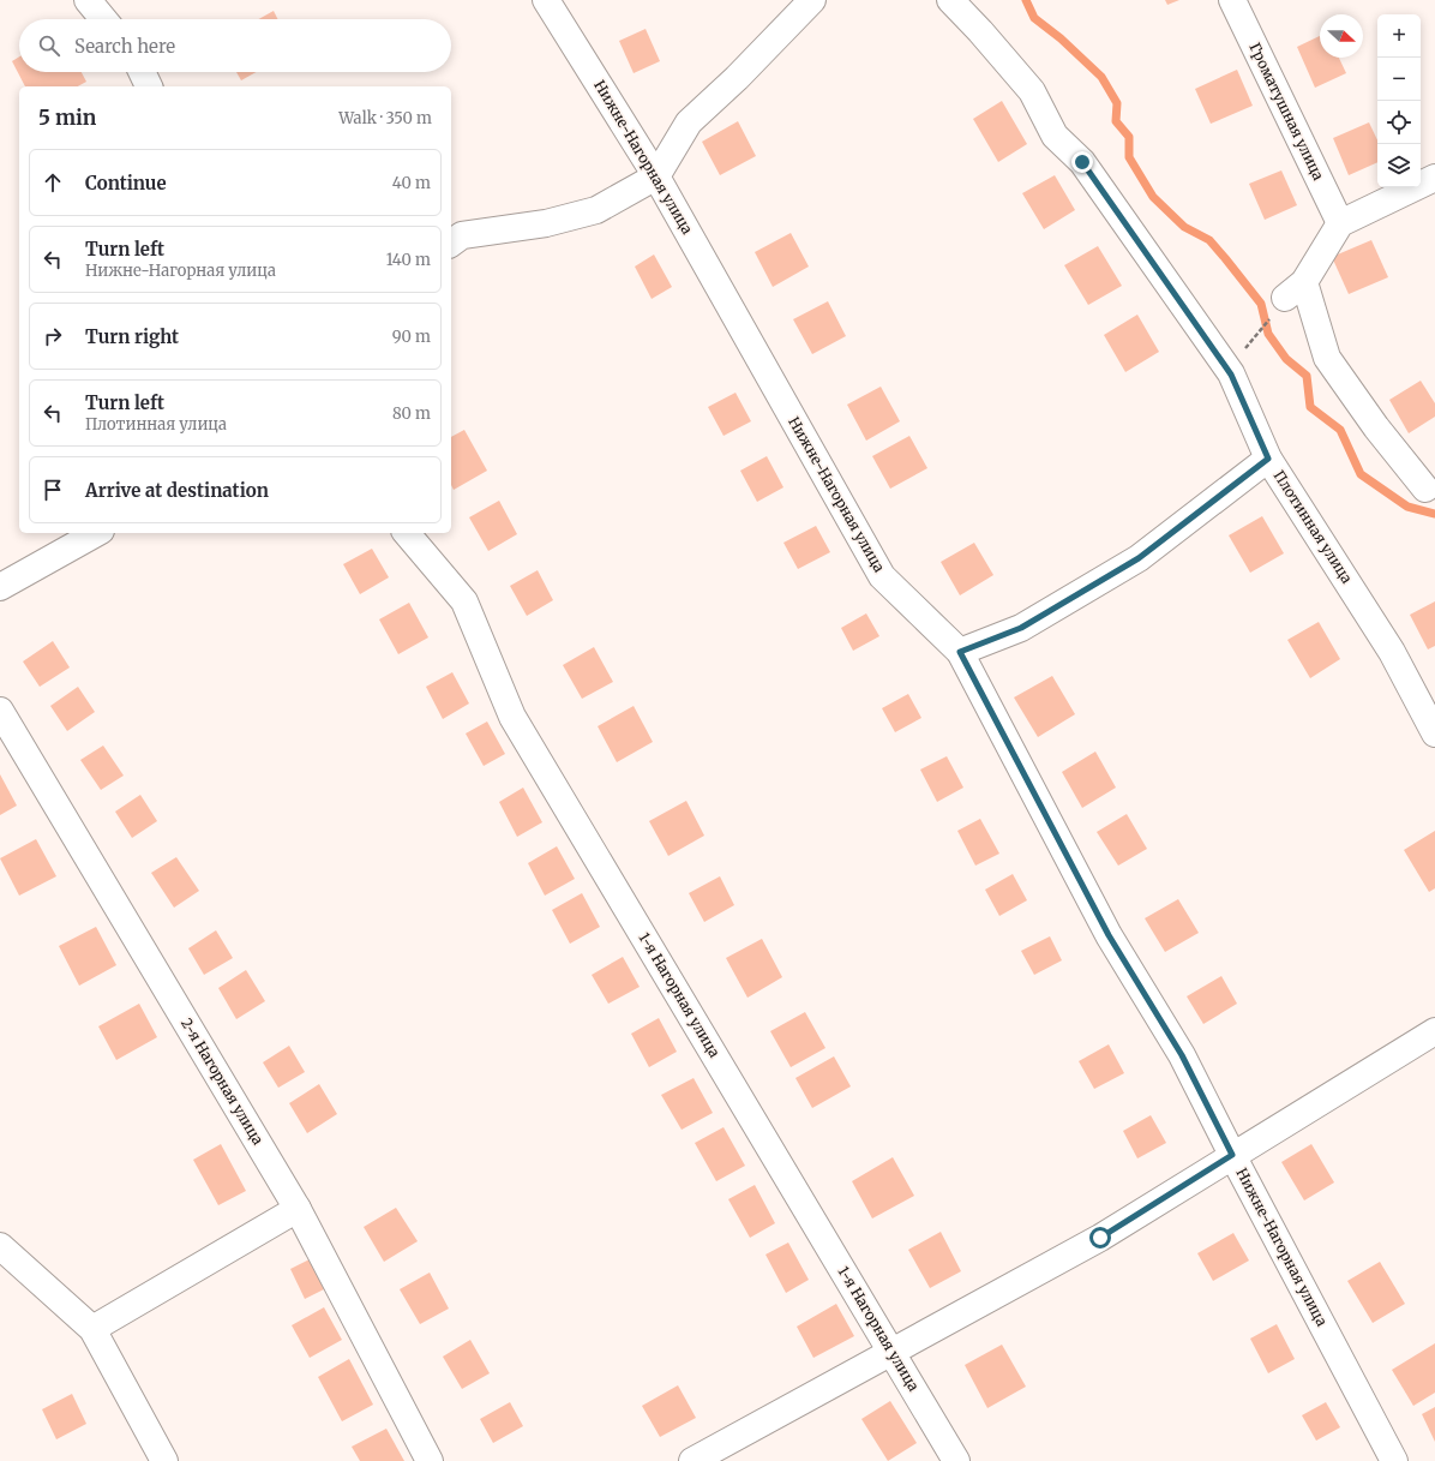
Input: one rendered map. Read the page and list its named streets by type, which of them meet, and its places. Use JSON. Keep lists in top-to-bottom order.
{
  "streets": {
    "street": [
      "Громатушная улица",
      "Нижне-Нагорная улица",
      "Плотинная улица",
      "1-я Нагорная улица",
      "2-я Нагорная улица"
    ]
  },
  "north": "right",
  "page": {
    "map_buttons": ["+", "−"],
    "search": "Search here",
    "heading": ["5 min", "Walk · 350 m"],
    "list": [
      ["Continue", "40 m"],
      ["Turn left", "Нижне-Нагорная улица", "140 m"],
      ["Turn right", "90 m"],
      ["Turn left", "Плотинная улица", "80 m"],
      "Arrive at destination"
    ]
  }
}
